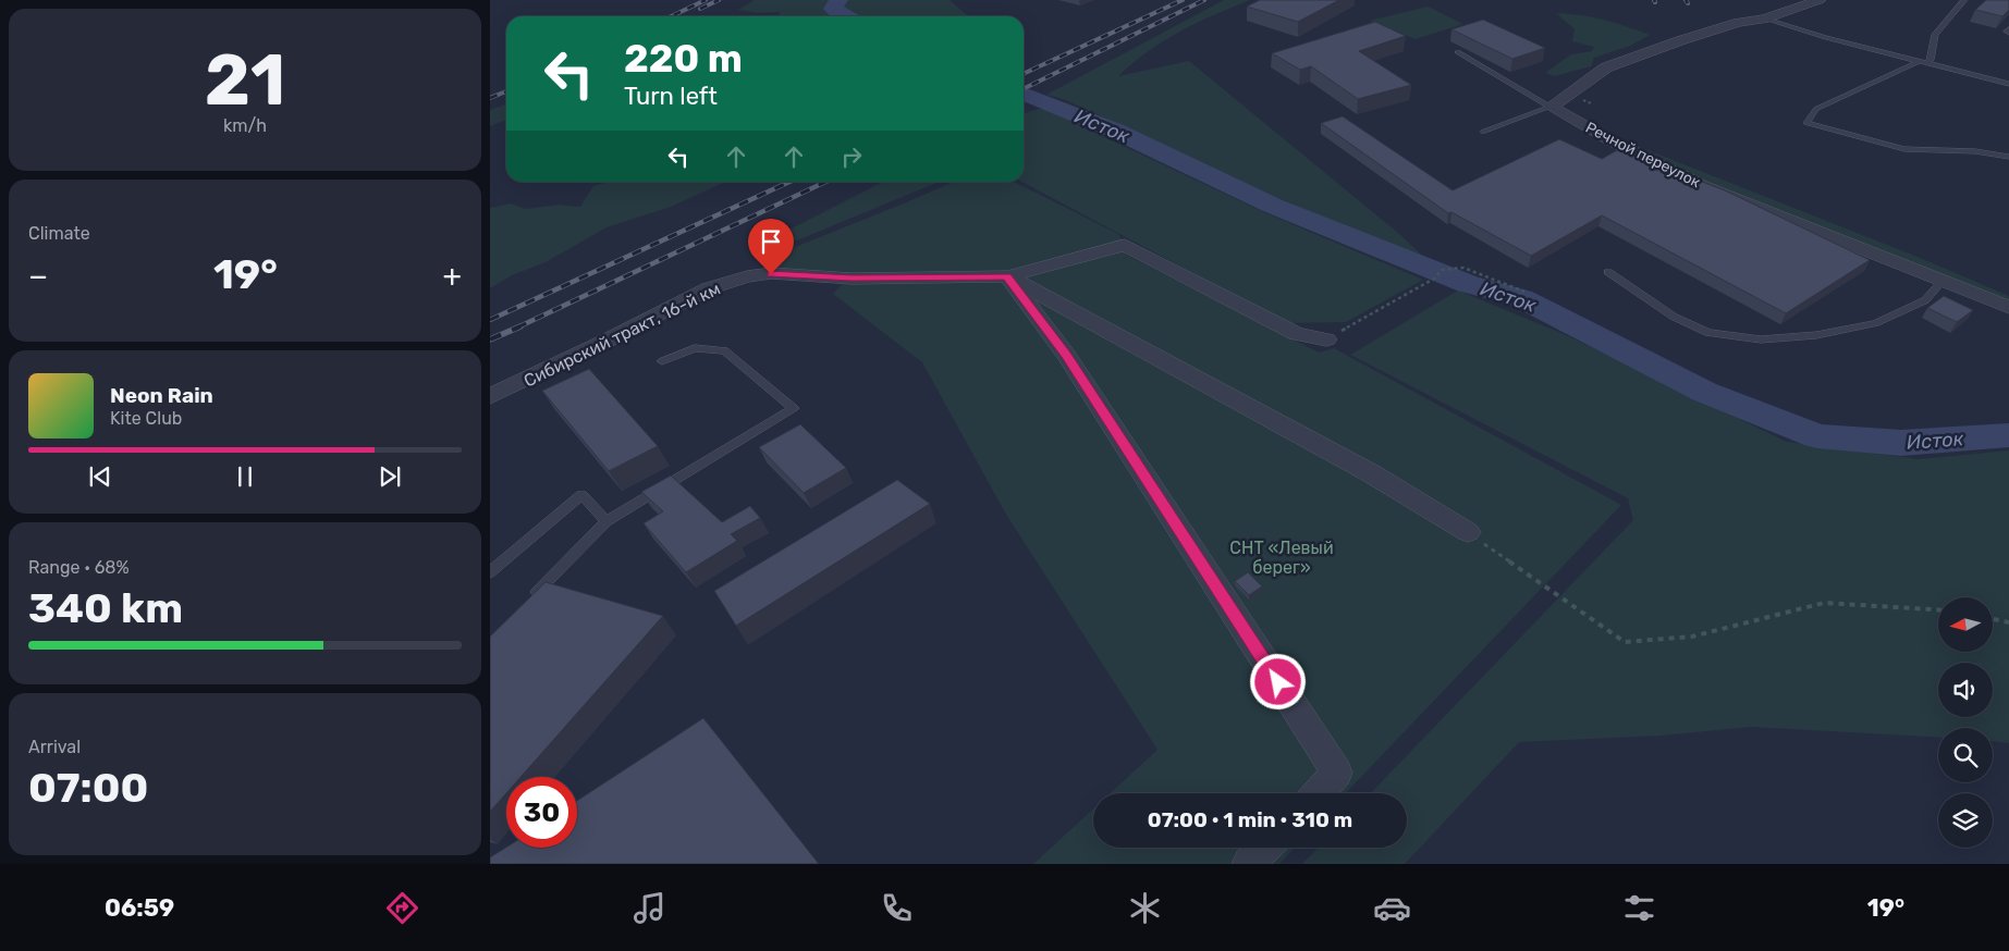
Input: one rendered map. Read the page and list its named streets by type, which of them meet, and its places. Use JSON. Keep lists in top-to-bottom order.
{
  "streets": {
    "street": ["Речной переулок", "Сибирский тракт, 16-й км"]
  },
  "water": ["Исток"],
  "parks": ["СНТ «Левый берег»"],
  "north": "left",
  "page": {
    "tile": [
      ["21", "km/h"],
      "Climate",
      ["Range · 68%", "340 km"],
      ["Arrival", "07:00"]
    ],
    "turn": ["220 m", "Turn left"],
    "heat": ["−", "19°", "+"],
    "song": ["Neon Rain", "Kite Club"],
    "limit": "30",
    "trip": "07:00 · 1 min · 310 m",
    "tabs": ["06:59", "19°"]
  }
}
